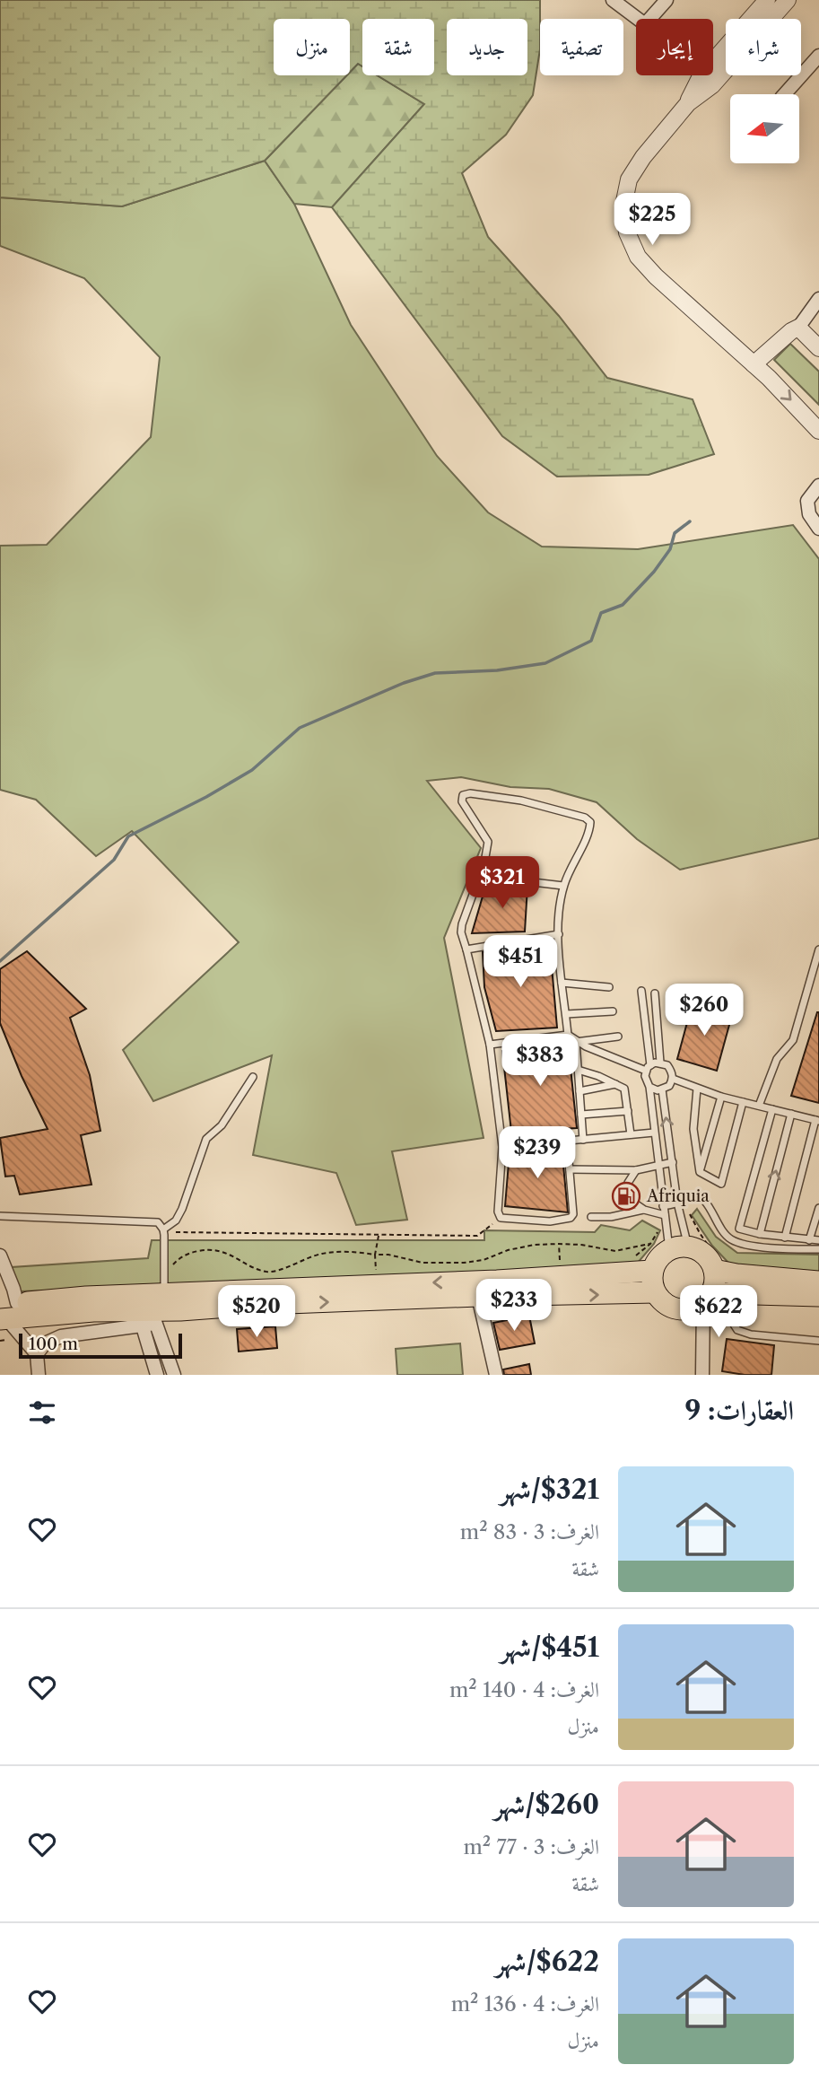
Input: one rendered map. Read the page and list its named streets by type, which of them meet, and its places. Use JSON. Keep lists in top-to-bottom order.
{
  "places": {
    "fuel station": ["Afriquia"]
  },
  "scale_bar": "100 m",
  "north": "left",
  "page": {
    "chip": [
      "شراء",
      "إيجار",
      "تصفية",
      "جديد",
      "شقة",
      "منزل"
    ],
    "price": [
      "$225",
      "$321",
      "$451",
      "$260",
      "$383",
      "$239",
      "$233",
      "$520",
      "$622"
    ],
    "scale": "100 m",
    "heading": "العقارات: 9",
    "list": [
      {
        "name": "$321/شهر",
        "note": "الغرف: 3 · 83 m² · شقة"
      },
      {
        "name": "$451/شهر",
        "note": "الغرف: 4 · 140 m² · منزل"
      },
      {
        "name": "$260/شهر",
        "note": "الغرف: 3 · 77 m² · شقة"
      },
      {
        "name": "$622/شهر",
        "note": "الغرف: 4 · 136 m² · منزل"
      }
    ]
  }
}
